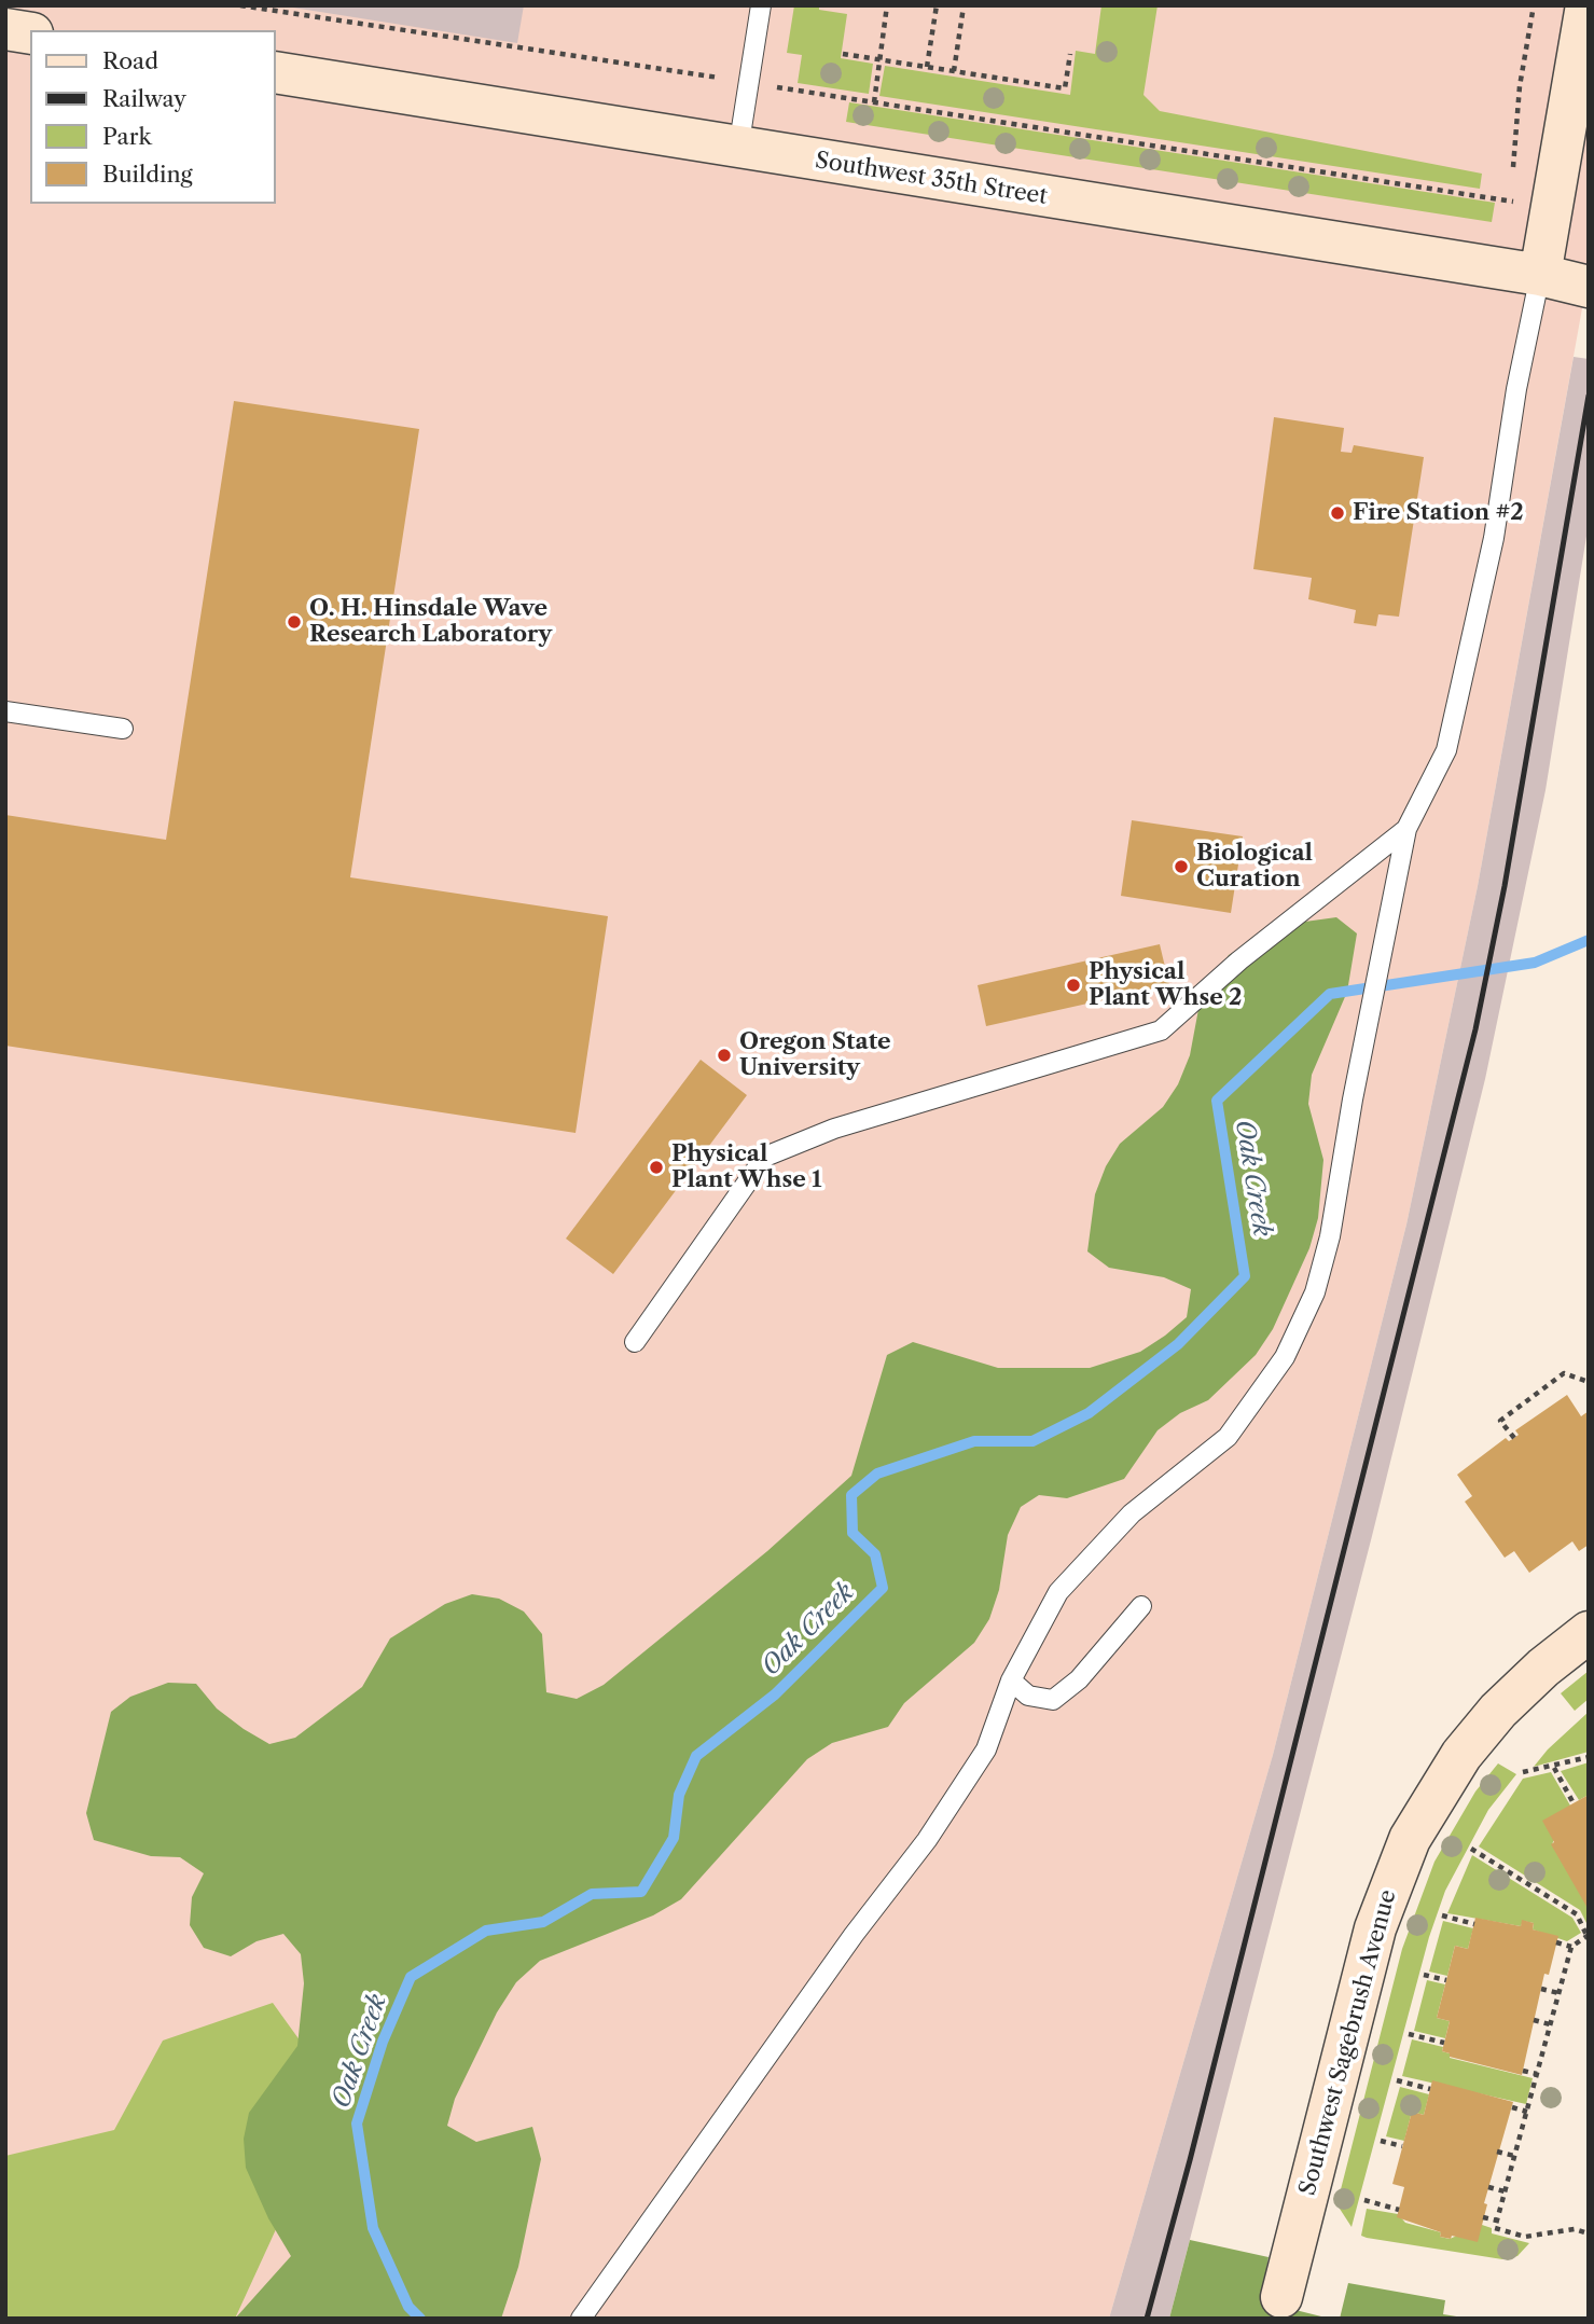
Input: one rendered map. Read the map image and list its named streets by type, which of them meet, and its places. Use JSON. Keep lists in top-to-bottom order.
{
  "streets": {
    "main road": ["Southwest 35th Street", "Southwest Sagebrush Avenue"]
  },
  "water": ["Oak Creek"],
  "places": [
    "Fire Station #2",
    "O. H. Hinsdale Wave Research Laboratory",
    "Biological Curation",
    "Physical Plant Whse 2",
    "Oregon State University",
    "Physical Plant Whse 1"
  ],
  "legend": [
    "Road",
    "Railway",
    "Park",
    "Building"
  ]
}
